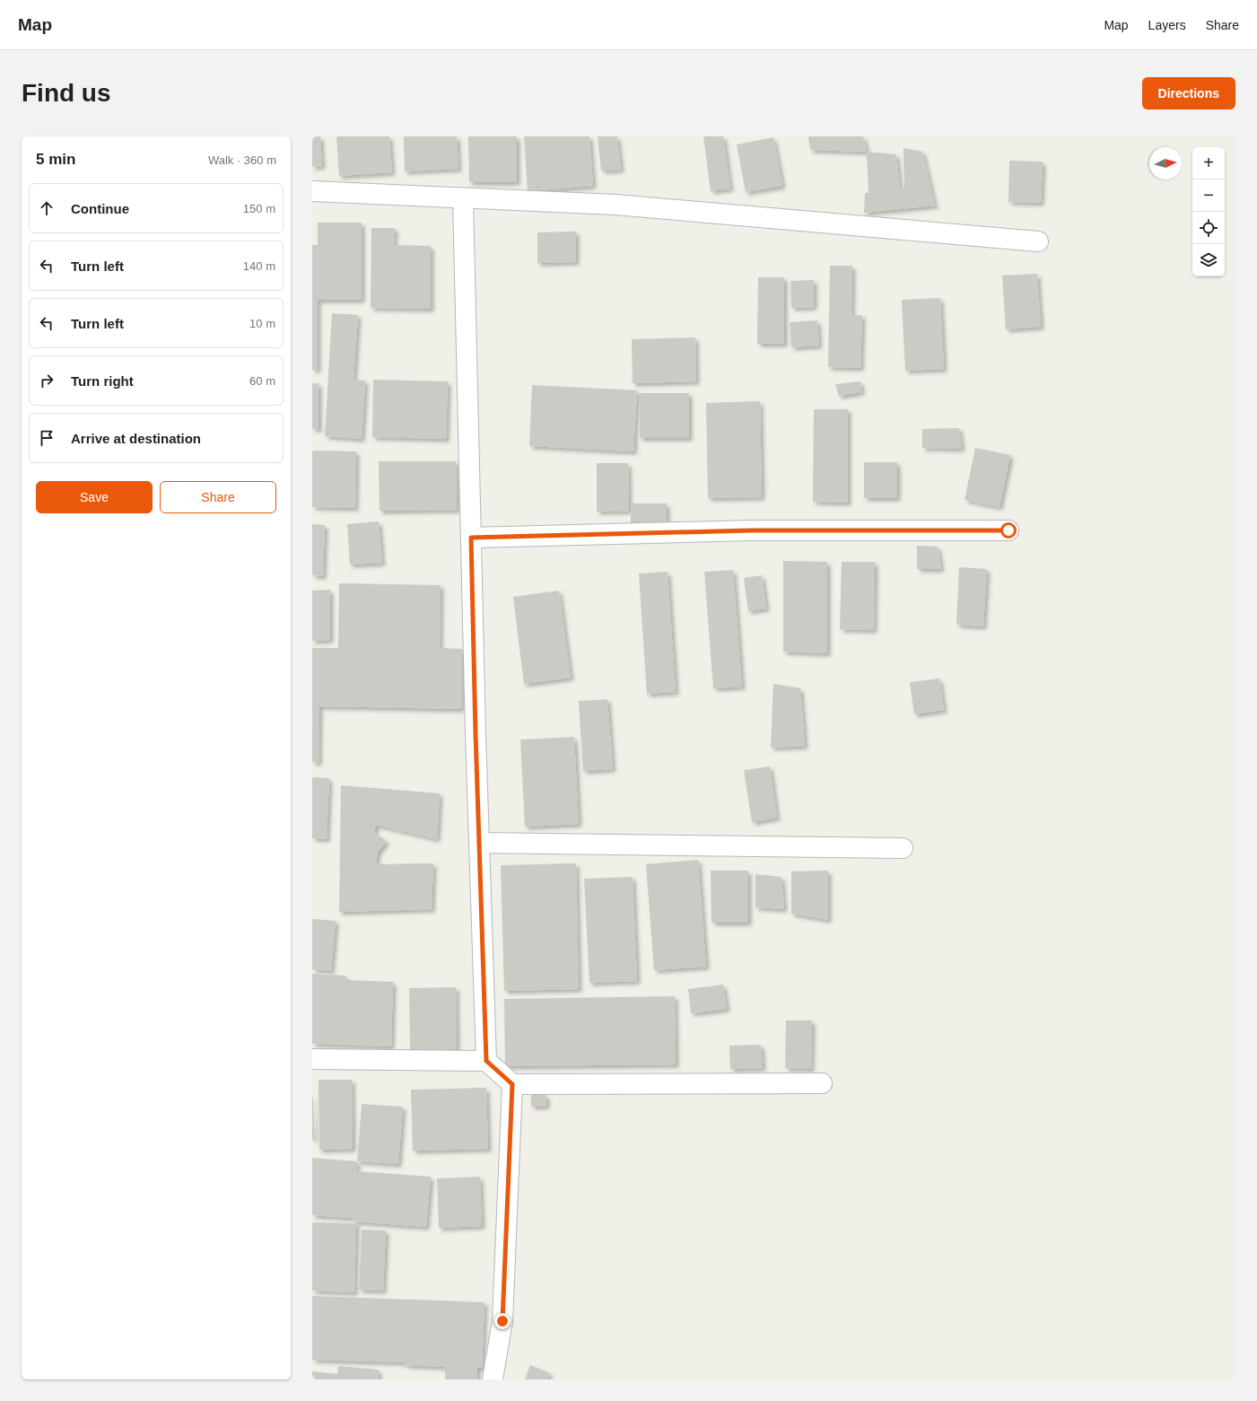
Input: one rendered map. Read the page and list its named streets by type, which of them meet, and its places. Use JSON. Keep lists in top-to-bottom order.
{
  "north": "right",
  "page": {
    "header": "Map",
    "nav": ["Map", "Layers", "Share"],
    "buttons": [
      "Directions",
      ["Save", "Share"]
    ],
    "title": "Find us",
    "heading": ["5 min", "Walk · 360 m"],
    "map_buttons": ["+", "−"],
    "list": [
      ["Continue", "150 m"],
      ["Turn left", "140 m"],
      ["Turn left", "10 m"],
      ["Turn right", "60 m"],
      "Arrive at destination"
    ]
  }
}
